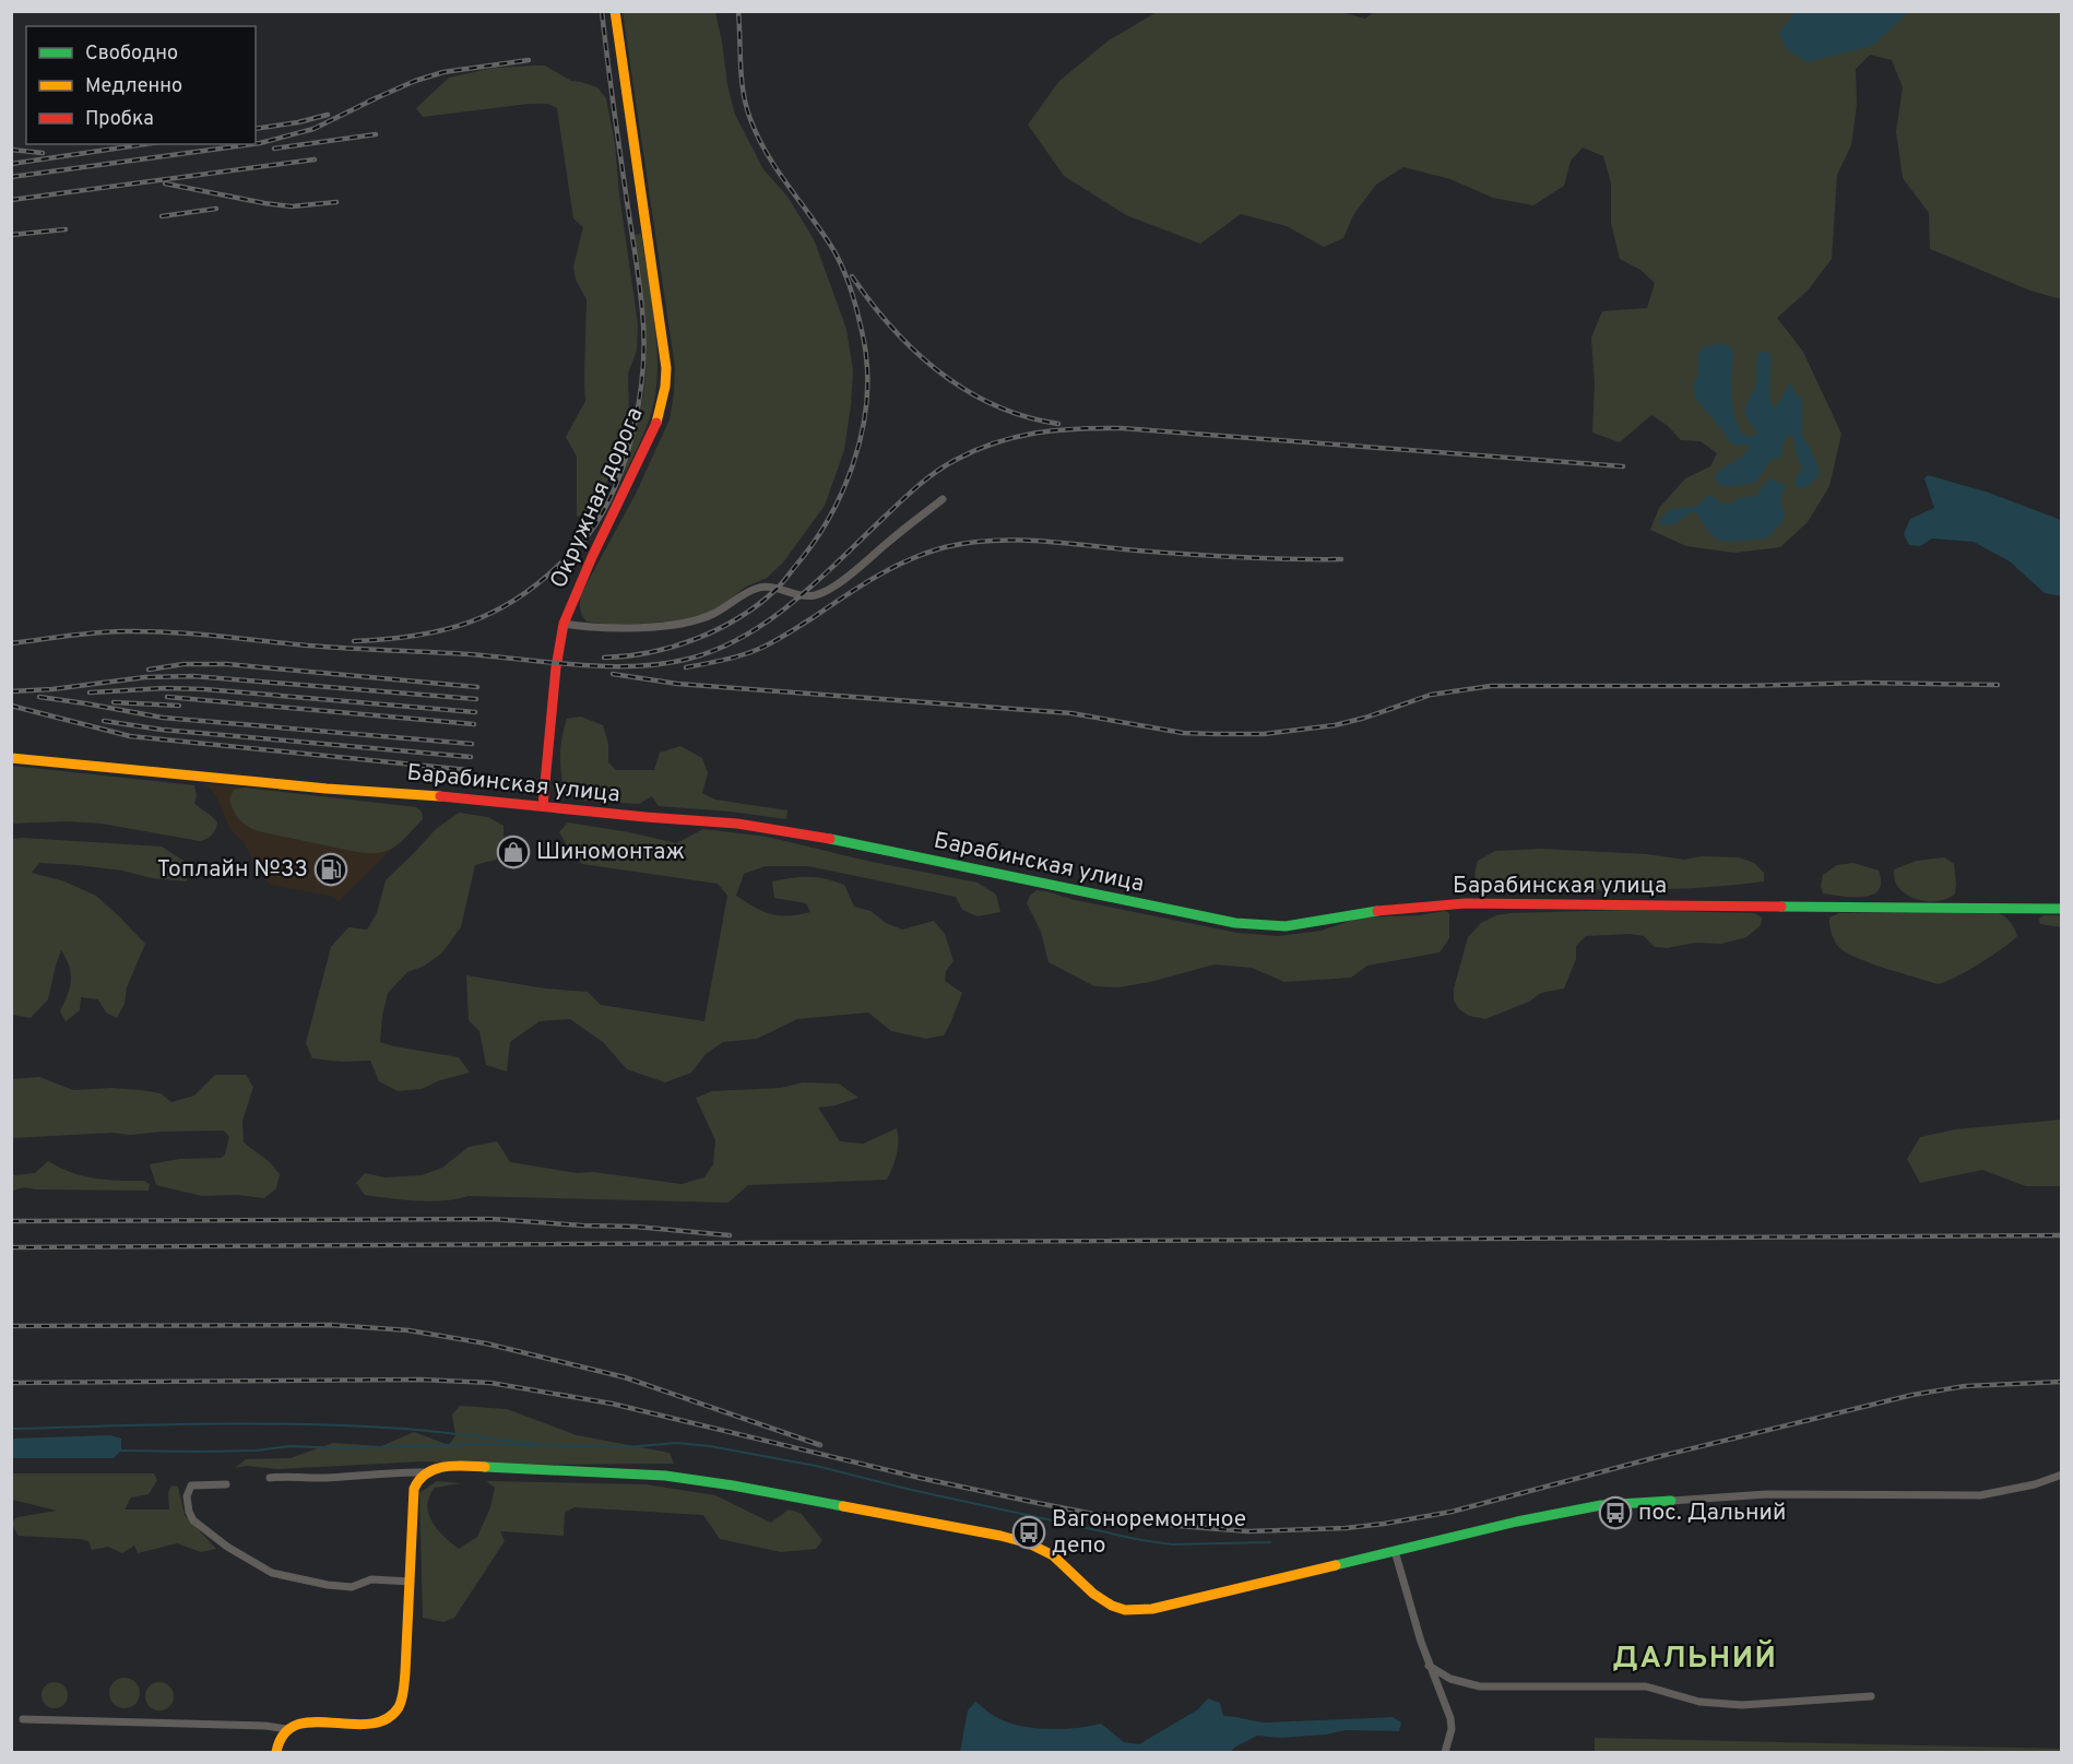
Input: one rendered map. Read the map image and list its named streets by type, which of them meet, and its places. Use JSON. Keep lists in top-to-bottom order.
{
  "streets": {
    "street": ["Окружная дорога", "Барабинская улица"]
  },
  "crossings": [
    ["Окружная дорога", "Барабинская улица"]
  ],
  "districts": ["ДАЛЬНИЙ"],
  "places": {
    "shop": ["Шиномонтаж"],
    "fuel station": ["Топлайн №33"],
    "bus stop": ["пос. Дальний", "Вагоноремонтное депо"]
  },
  "legend": ["Свободно", "Медленно", "Пробка"]
}
